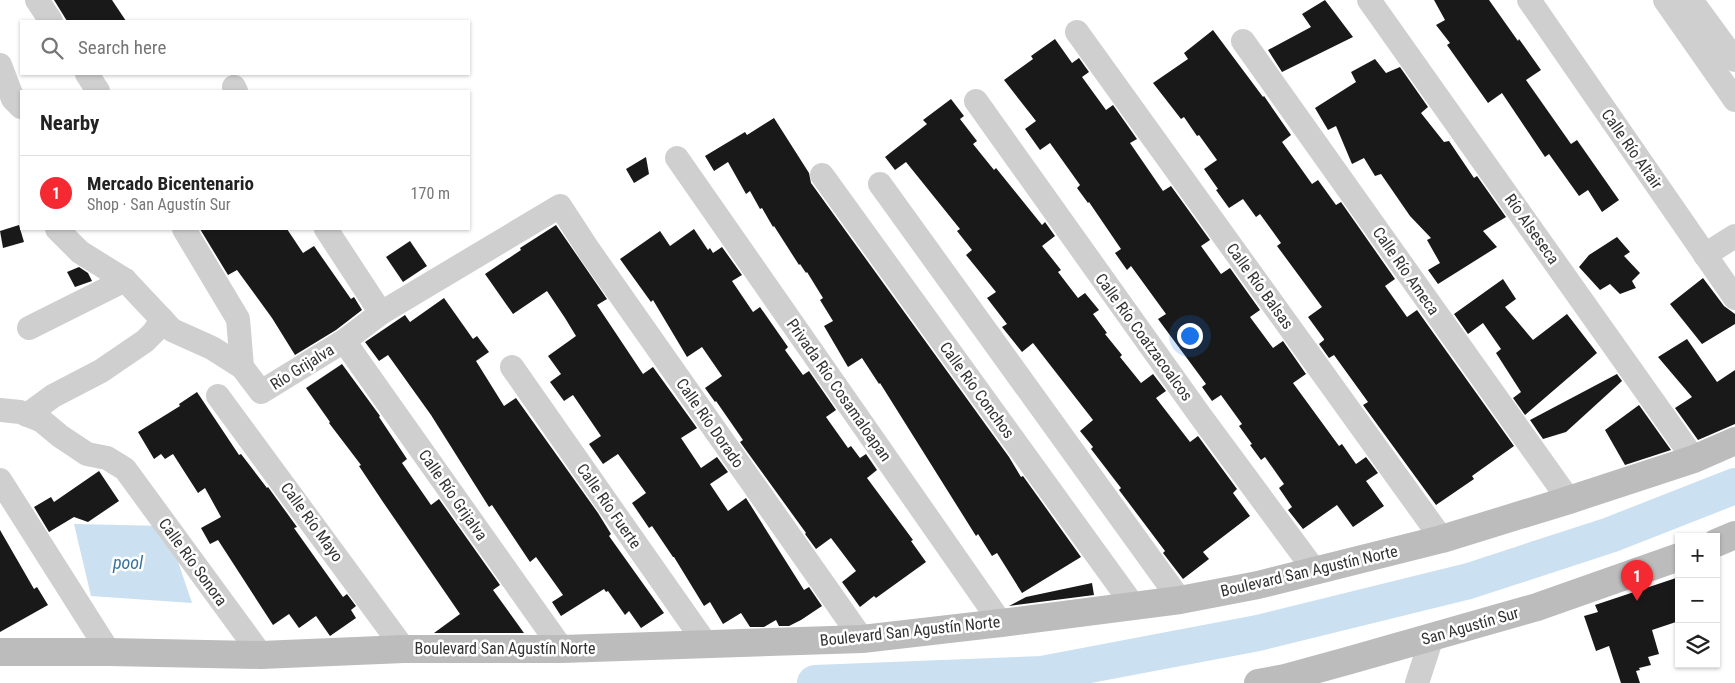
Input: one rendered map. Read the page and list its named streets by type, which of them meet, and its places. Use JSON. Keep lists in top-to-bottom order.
{
  "streets": {
    "main road": ["Boulevard San Agustín Norte", "San Agustín Sur"],
    "street": [
      "Calle Río Altair",
      "Río Alseseca",
      "Calle Río Ameca",
      "Calle Río Balsas",
      "Calle Río Coatzacoalcos",
      "Río Grijalva",
      "Privada Río Cosamaloapan",
      "Calle Río Conchos",
      "Calle Río Dorado",
      "Calle Río Grijalva",
      "Calle Río Fuerte",
      "Calle Río Mayo",
      "Calle Río Sonora"
    ]
  },
  "crossings": [
    ["Río Alseseca", "Boulevard San Agustín Norte"],
    ["Calle Río Ameca", "Boulevard San Agustín Norte"],
    ["Calle Río Balsas", "Boulevard San Agustín Norte"],
    ["Calle Río Coatzacoalcos", "Boulevard San Agustín Norte"],
    ["Río Grijalva", "Calle Río Dorado"],
    ["Río Grijalva", "Calle Río Grijalva"],
    ["Privada Río Cosamaloapan", "Boulevard San Agustín Norte"],
    ["Calle Río Conchos", "Boulevard San Agustín Norte"],
    ["Calle Río Dorado", "Boulevard San Agustín Norte"],
    ["Calle Río Grijalva", "Boulevard San Agustín Norte"],
    ["Calle Río Fuerte", "Boulevard San Agustín Norte"],
    ["Calle Río Mayo", "Boulevard San Agustín Norte"],
    ["Calle Río Sonora", "Boulevard San Agustín Norte"]
  ],
  "water": ["pool"],
  "page": {
    "search": "Search here",
    "heading": "Nearby",
    "list": [
      {
        "mark": "1",
        "name": "Mercado Bicentenario",
        "note": "Shop · San Agustín Sur",
        "value": "170 m"
      }
    ],
    "map_buttons": ["+", "−"],
    "pins": "1"
  }
}
